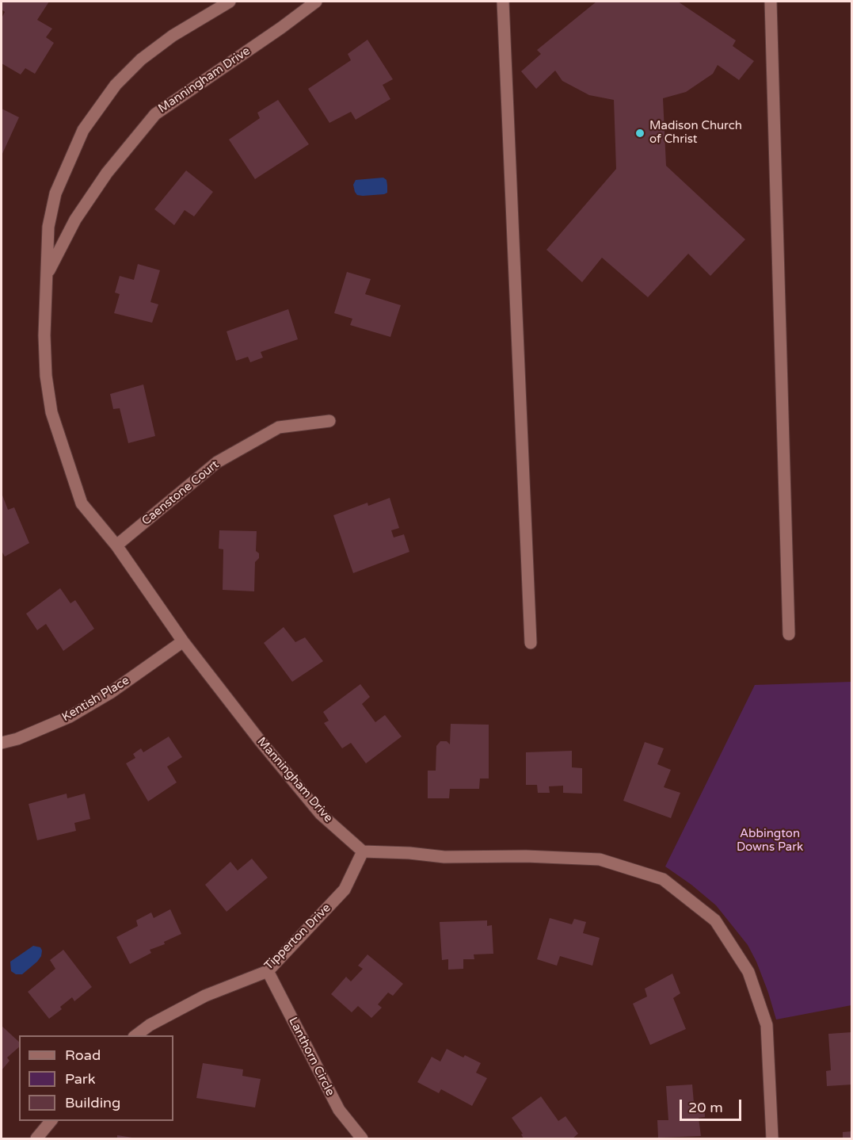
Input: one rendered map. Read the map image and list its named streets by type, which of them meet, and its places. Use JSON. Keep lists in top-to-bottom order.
{
  "streets": {
    "street": [
      "Manningham Drive",
      "Caenstone Court",
      "Kentish Place",
      "Tipperton Drive",
      "Lanthorn Circle"
    ]
  },
  "crossings": [
    ["Manningham Drive", "Caenstone Court"],
    ["Manningham Drive", "Kentish Place"],
    ["Manningham Drive", "Tipperton Drive"],
    ["Tipperton Drive", "Lanthorn Circle"]
  ],
  "parks": ["Abbington Downs Park"],
  "places": ["Madison Church of Christ"],
  "legend": ["Road", "Park", "Building"],
  "scale_bar": "20 m"
}
